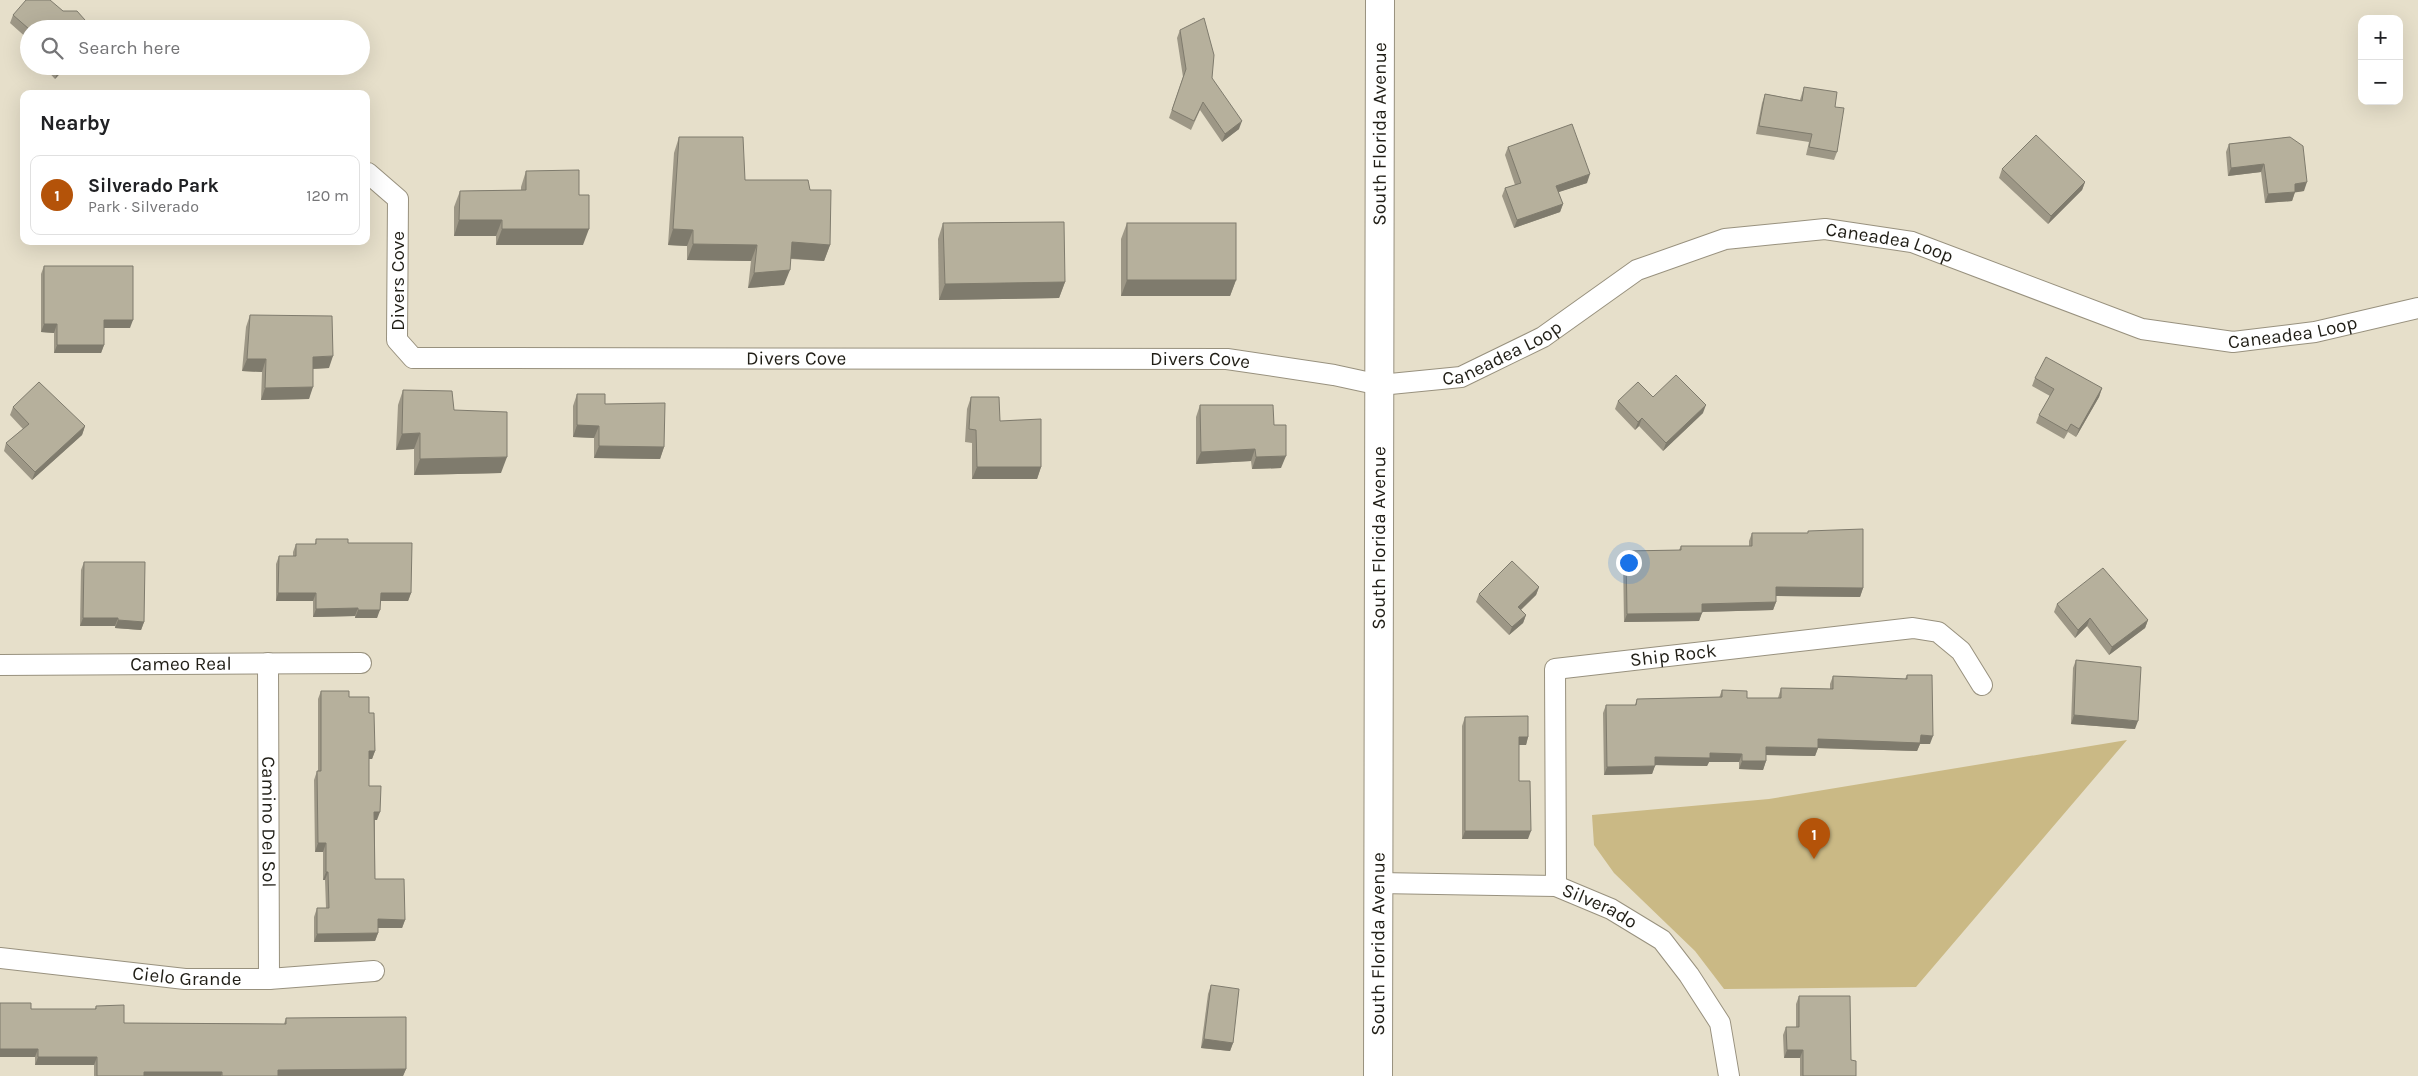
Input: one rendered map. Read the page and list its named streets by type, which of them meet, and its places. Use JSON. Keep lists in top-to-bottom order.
{
  "streets": {
    "main road": ["South Florida Avenue"],
    "street": [
      "Caneadea Loop",
      "Divers Cove",
      "Ship Rock",
      "Cameo Real",
      "Camino Del Sol",
      "Silverado",
      "Cielo Grande"
    ]
  },
  "crossings": [
    ["South Florida Avenue", "Caneadea Loop"],
    ["South Florida Avenue", "Divers Cove"],
    ["South Florida Avenue", "Silverado"],
    ["Caneadea Loop", "Divers Cove"],
    ["Ship Rock", "Silverado"],
    ["Cameo Real", "Camino Del Sol"],
    ["Camino Del Sol", "Cielo Grande"]
  ],
  "page": {
    "map_buttons": ["+", "−"],
    "search": "Search here",
    "heading": "Nearby",
    "list": [
      {
        "mark": "1",
        "name": "Silverado Park",
        "note": "Park · Silverado",
        "value": "120 m"
      }
    ],
    "pins": "1"
  }
}
